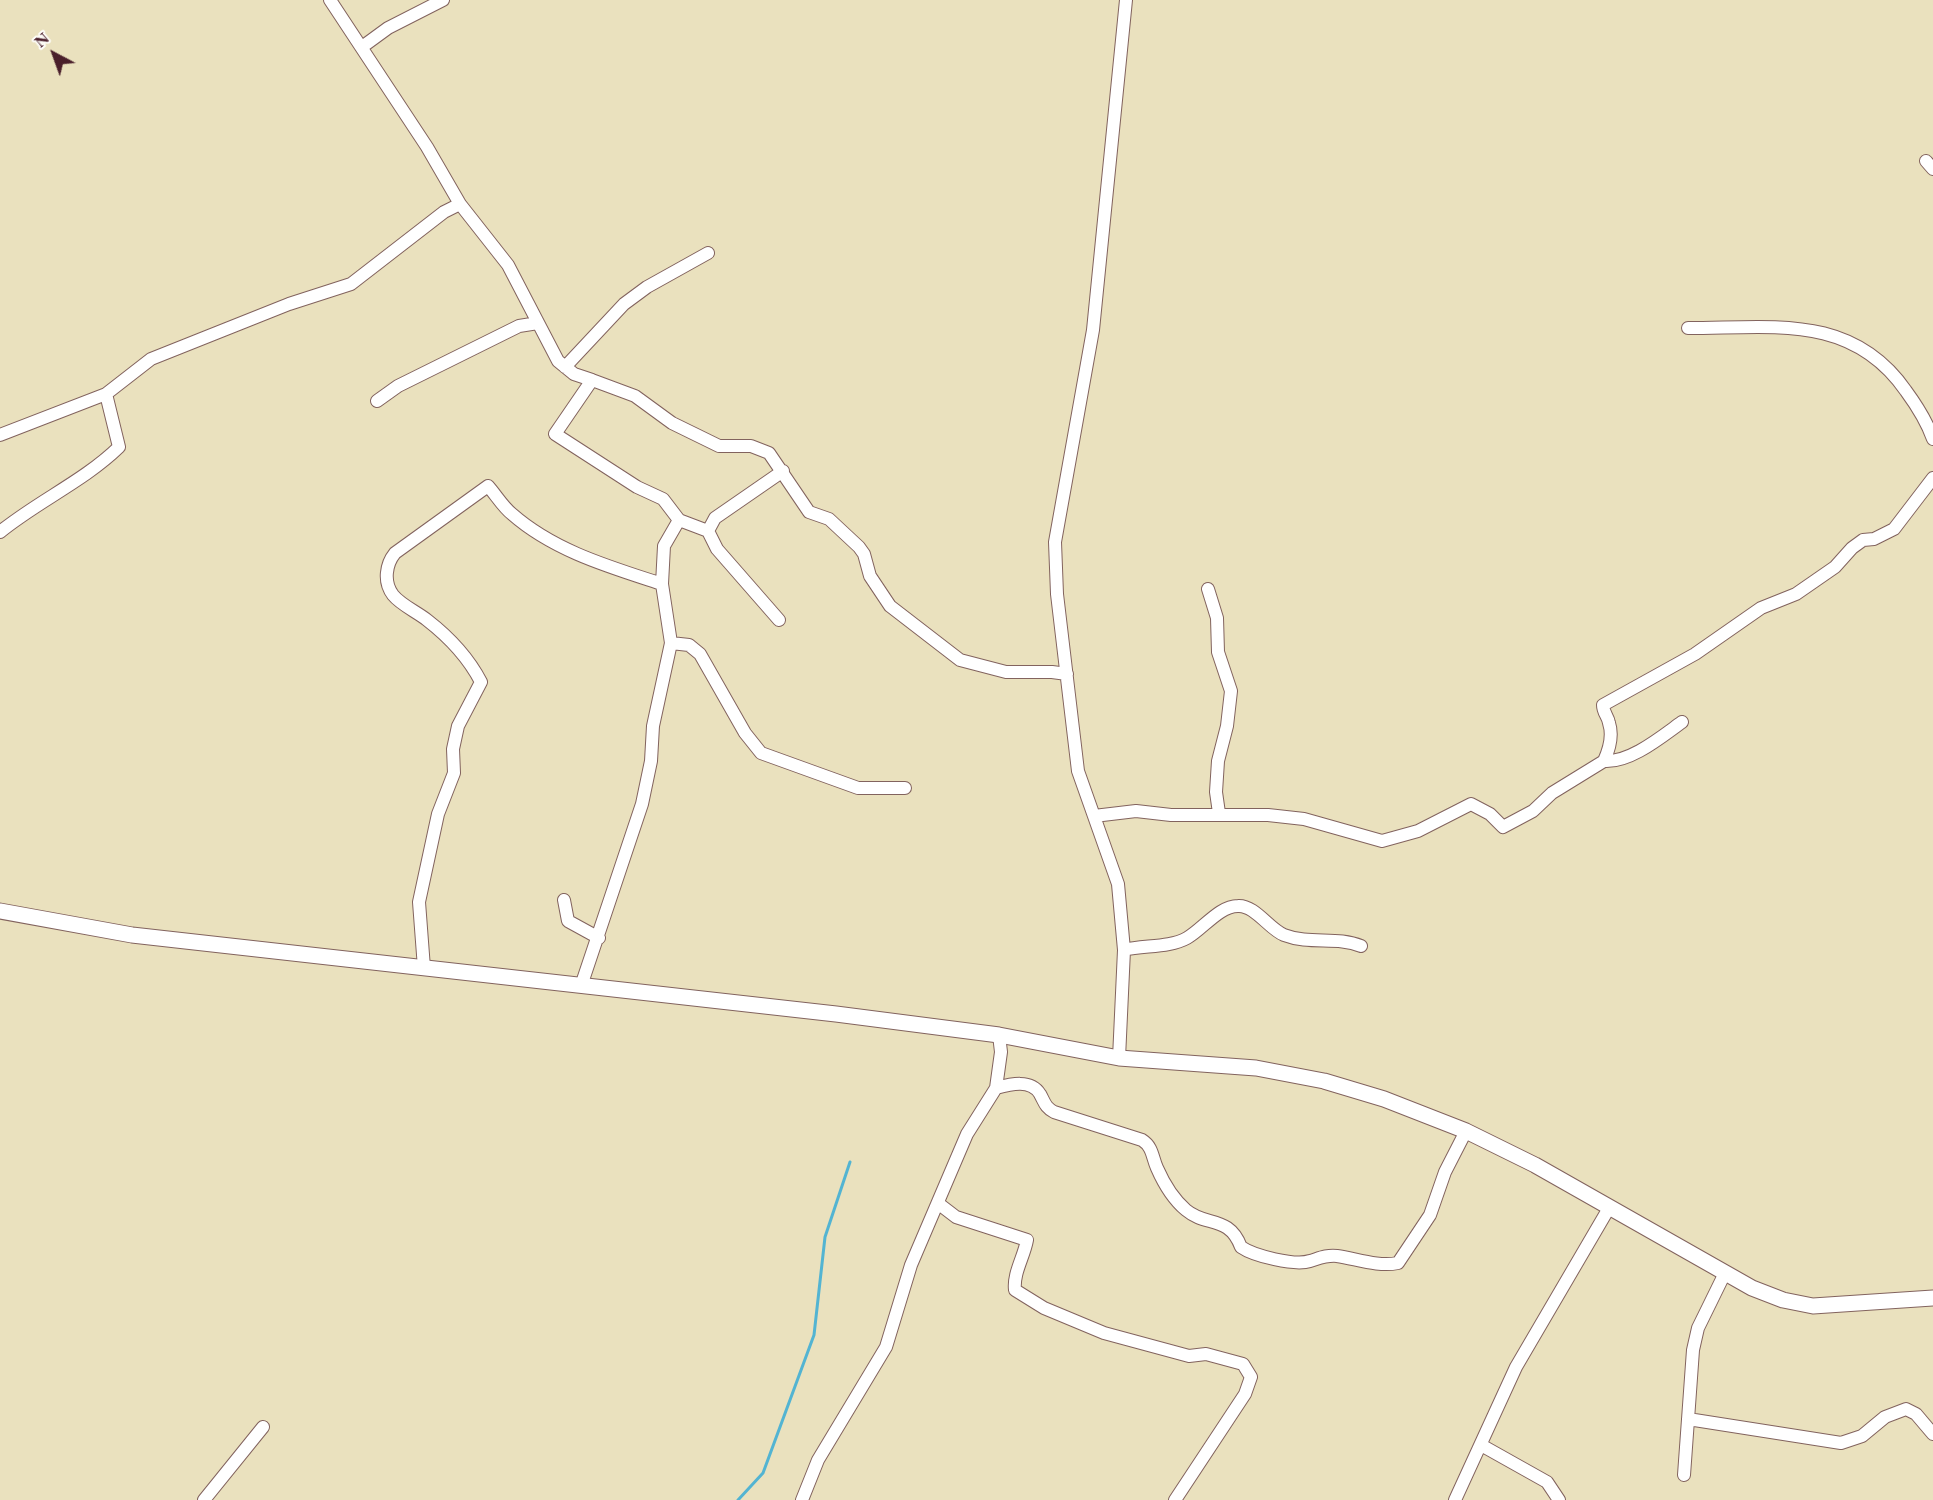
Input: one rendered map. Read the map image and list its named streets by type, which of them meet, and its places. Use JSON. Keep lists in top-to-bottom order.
{
  "north": "top left"
}
